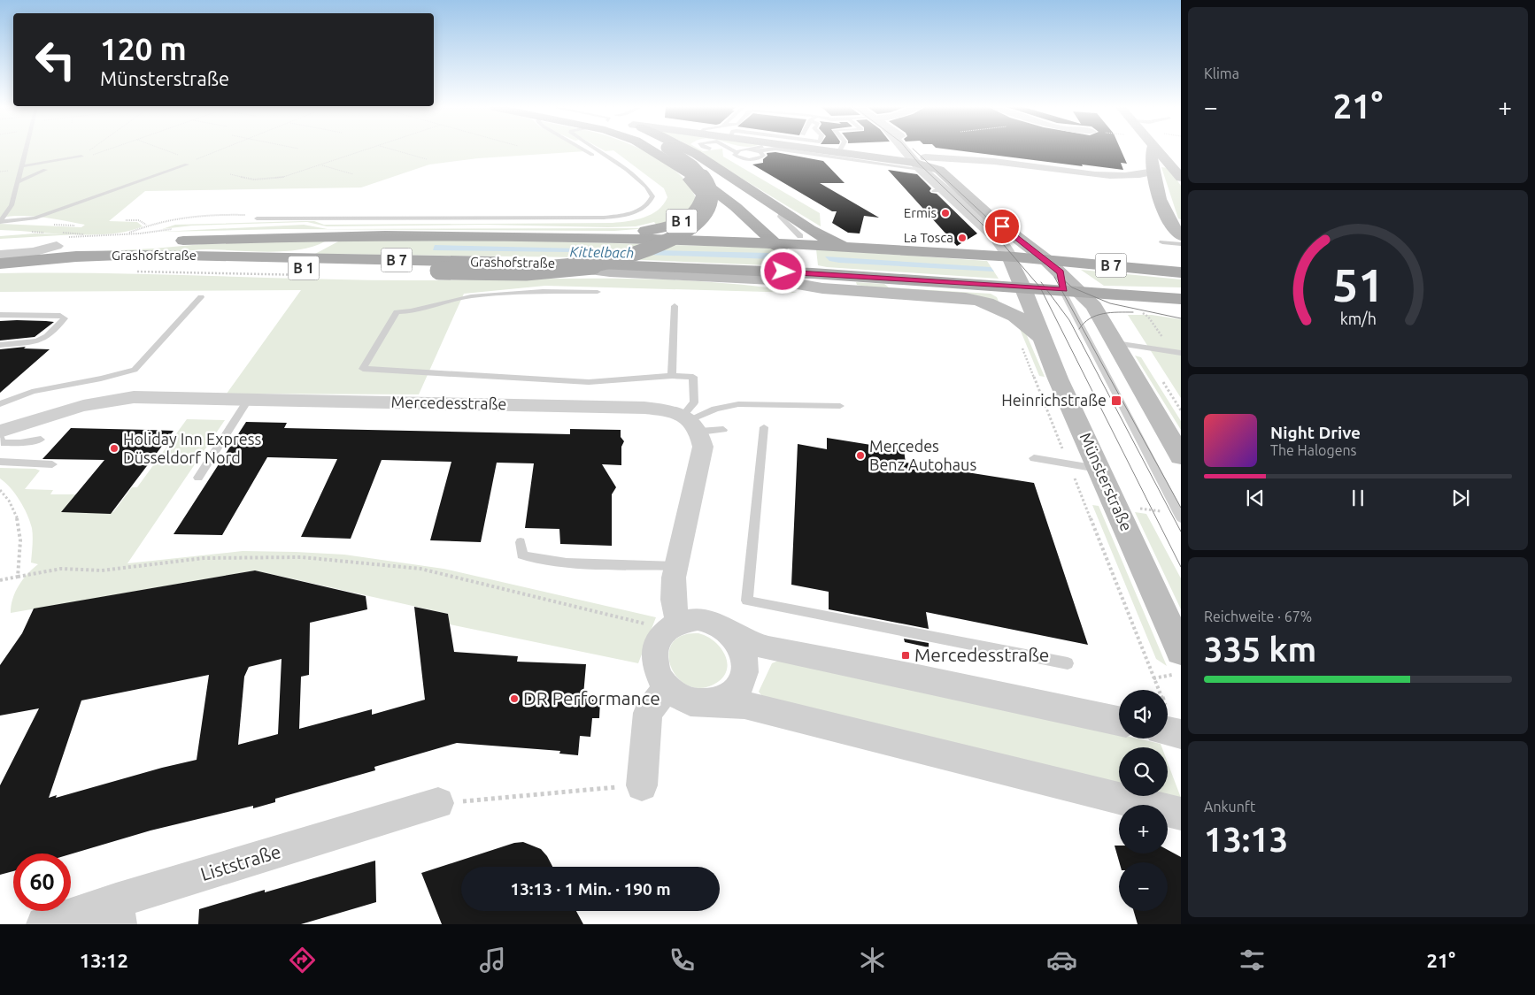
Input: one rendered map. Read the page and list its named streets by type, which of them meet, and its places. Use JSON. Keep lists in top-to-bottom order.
{
  "streets": {
    "main road": [
      "B 1",
      "Grashofstraße",
      "B 7",
      "Münsterstraße"
    ],
    "street": ["Mercedesstraße", "Liststraße"]
  },
  "crossings": [
    ["B 1", "Grashofstraße"],
    ["Grashofstraße", "B 7"],
    ["Grashofstraße", "Münsterstraße"]
  ],
  "water": ["Kittelbach"],
  "places": {
    "other": [
      "Ermis",
      "La Tosca",
      "Holiday Inn Express Düsseldorf Nord",
      "Mercedes Benz Autohaus",
      "DR Performance"
    ],
    "transit": ["Heinrichstraße", "Mercedesstraße"]
  },
  "page": {
    "tile": [
      "Klima",
      ["Reichweite · 67%", "335 km"],
      ["Ankunft", "13:13"]
    ],
    "turn": ["120 m", "Münsterstraße"],
    "heat": ["−", "21°", "+"],
    "song": ["Night Drive", "The Halogens"],
    "map_buttons": ["+", "−"],
    "limit": "60",
    "trip": "13:13 · 1 Min. · 190 m",
    "tabs": ["13:12", "21°"],
    "gauge": ["51", "km/h"]
  }
}
